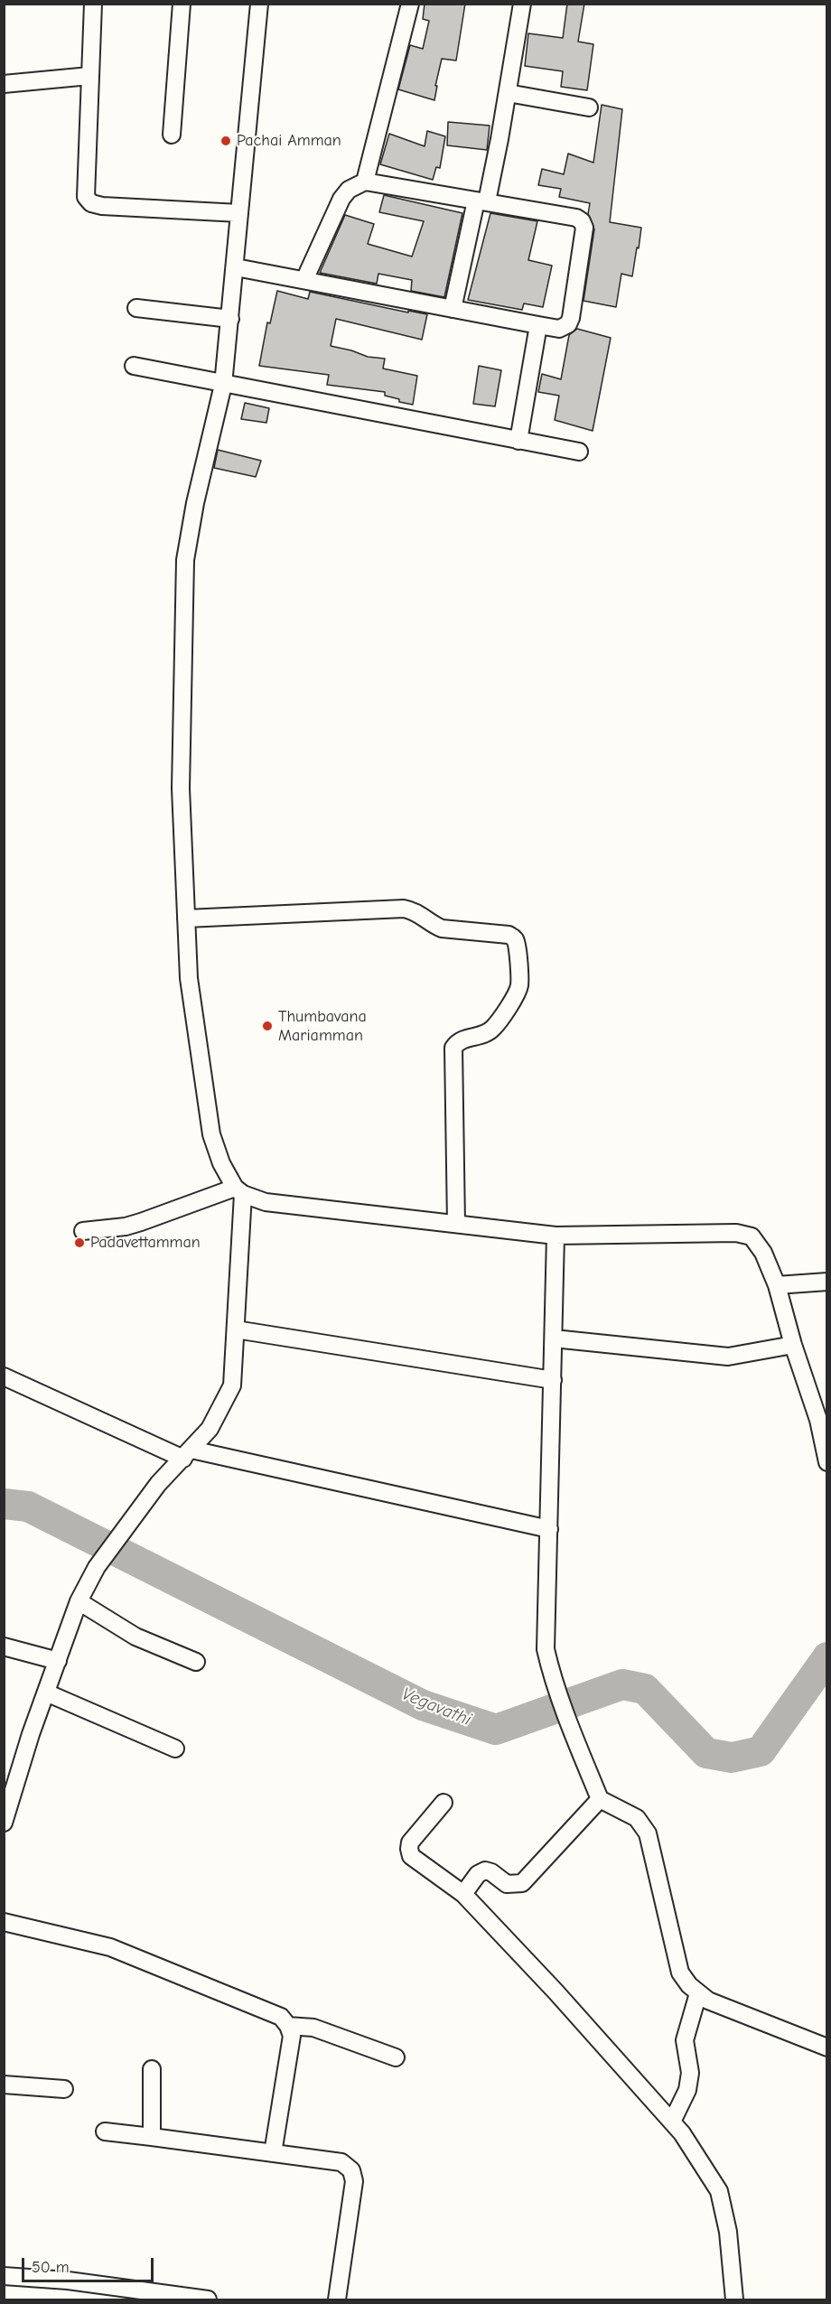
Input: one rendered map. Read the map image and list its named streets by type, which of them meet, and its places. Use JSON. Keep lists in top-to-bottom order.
{
  "water": ["Vegavathi"],
  "places": ["Pachai Amman", "Thumbavana Mariamman", "Padavettamman"],
  "scale_bar": "50 m"
}
